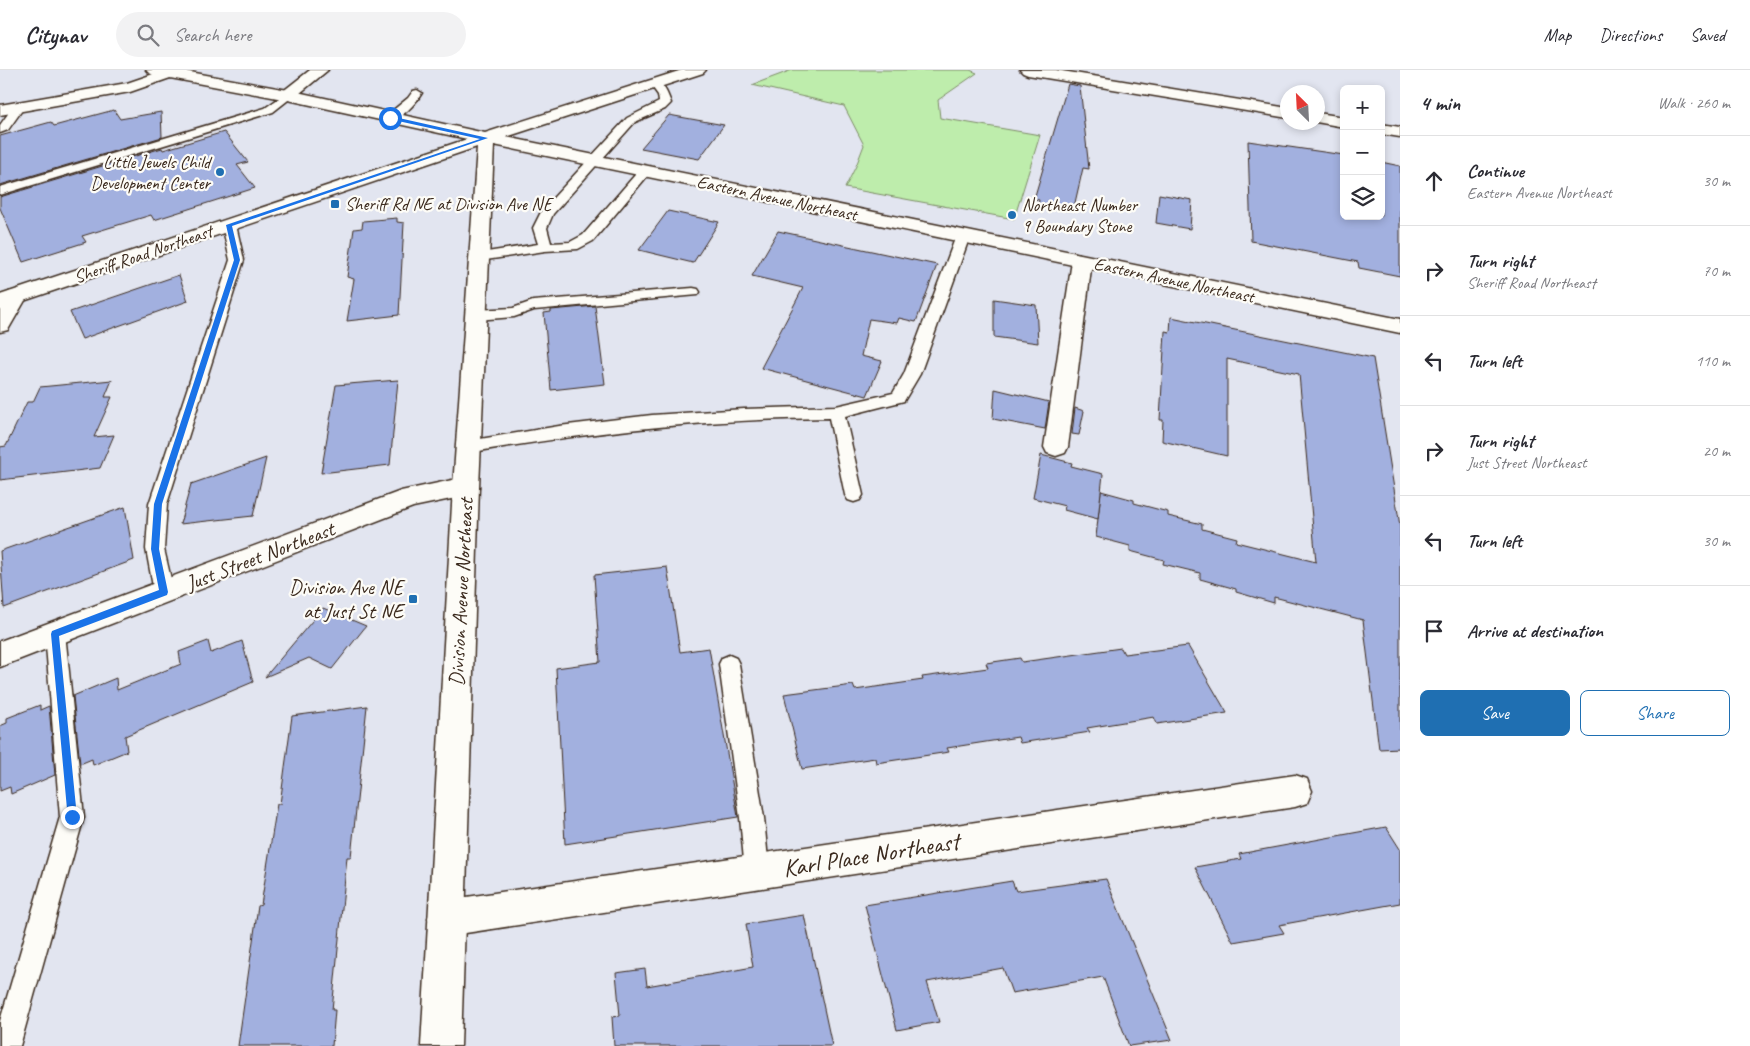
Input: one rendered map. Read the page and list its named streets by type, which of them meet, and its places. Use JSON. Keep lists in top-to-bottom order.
{
  "streets": {
    "street": [
      "Eastern Avenue Northeast",
      "Sheriff Road Northeast",
      "Just Street Northeast",
      "Division Avenue Northeast",
      "Karl Place Northeast"
    ]
  },
  "crossings": [
    ["Eastern Avenue Northeast", "Sheriff Road Northeast"],
    ["Eastern Avenue Northeast", "Division Avenue Northeast"],
    ["Sheriff Road Northeast", "Division Avenue Northeast"],
    ["Just Street Northeast", "Division Avenue Northeast"],
    ["Division Avenue Northeast", "Karl Place Northeast"]
  ],
  "places": {
    "other": ["Little Jewels Child Development Center", "Northeast Number 9 Boundary Stone"],
    "transit": ["Sheriff Rd NE at Division Ave NE", "Division Ave NE at Just St NE"]
  },
  "north": "top left",
  "page": {
    "header": "Citynav",
    "search": "Search here",
    "nav": ["Map", "Directions", "Saved"],
    "heading": ["4 min", "Walk · 260 m"],
    "map_buttons": ["+", "−"],
    "list": [
      ["Continue", "Eastern Avenue Northeast", "30 m"],
      ["Turn right", "Sheriff Road Northeast", "70 m"],
      ["Turn left", "110 m"],
      ["Turn right", "Just Street Northeast", "20 m"],
      ["Turn left", "30 m"],
      "Arrive at destination"
    ],
    "buttons": ["Save", "Share"]
  }
}
